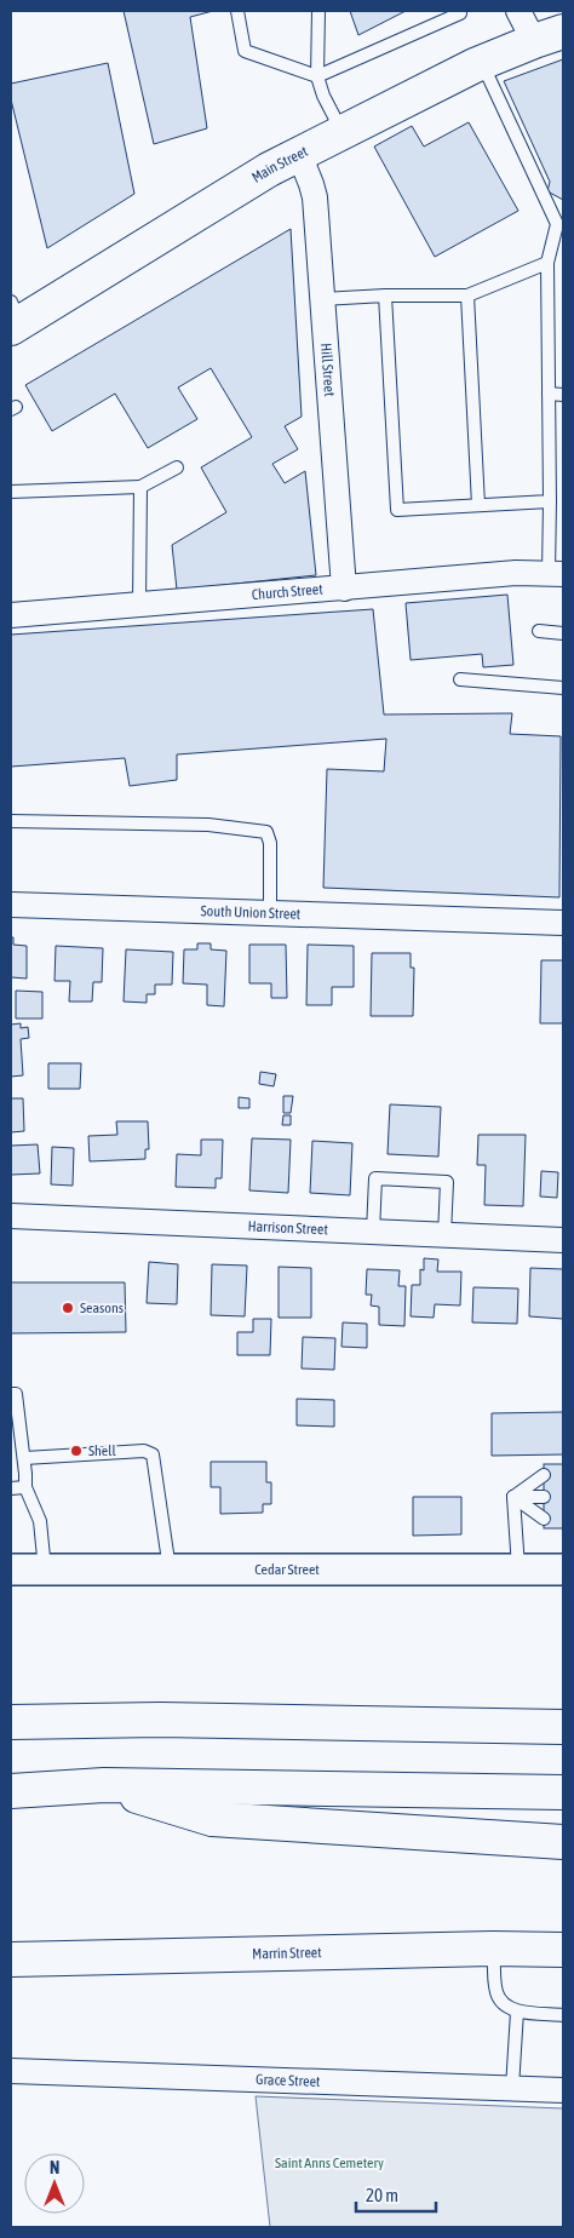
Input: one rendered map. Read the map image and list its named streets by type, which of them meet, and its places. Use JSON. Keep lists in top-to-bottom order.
{
  "streets": {
    "main road": ["Main Street", "Marrin Street"],
    "street": [
      "Hill Street",
      "Church Street",
      "South Union Street",
      "Harrison Street",
      "Cedar Street",
      "Grace Street"
    ]
  },
  "crossings": [
    ["Main Street", "Hill Street"],
    ["Hill Street", "Church Street"]
  ],
  "parks": ["Saint Anns Cemetery"],
  "places": ["Seasons", "Shell"],
  "scale_bar": "20 m",
  "north": "top"
}
